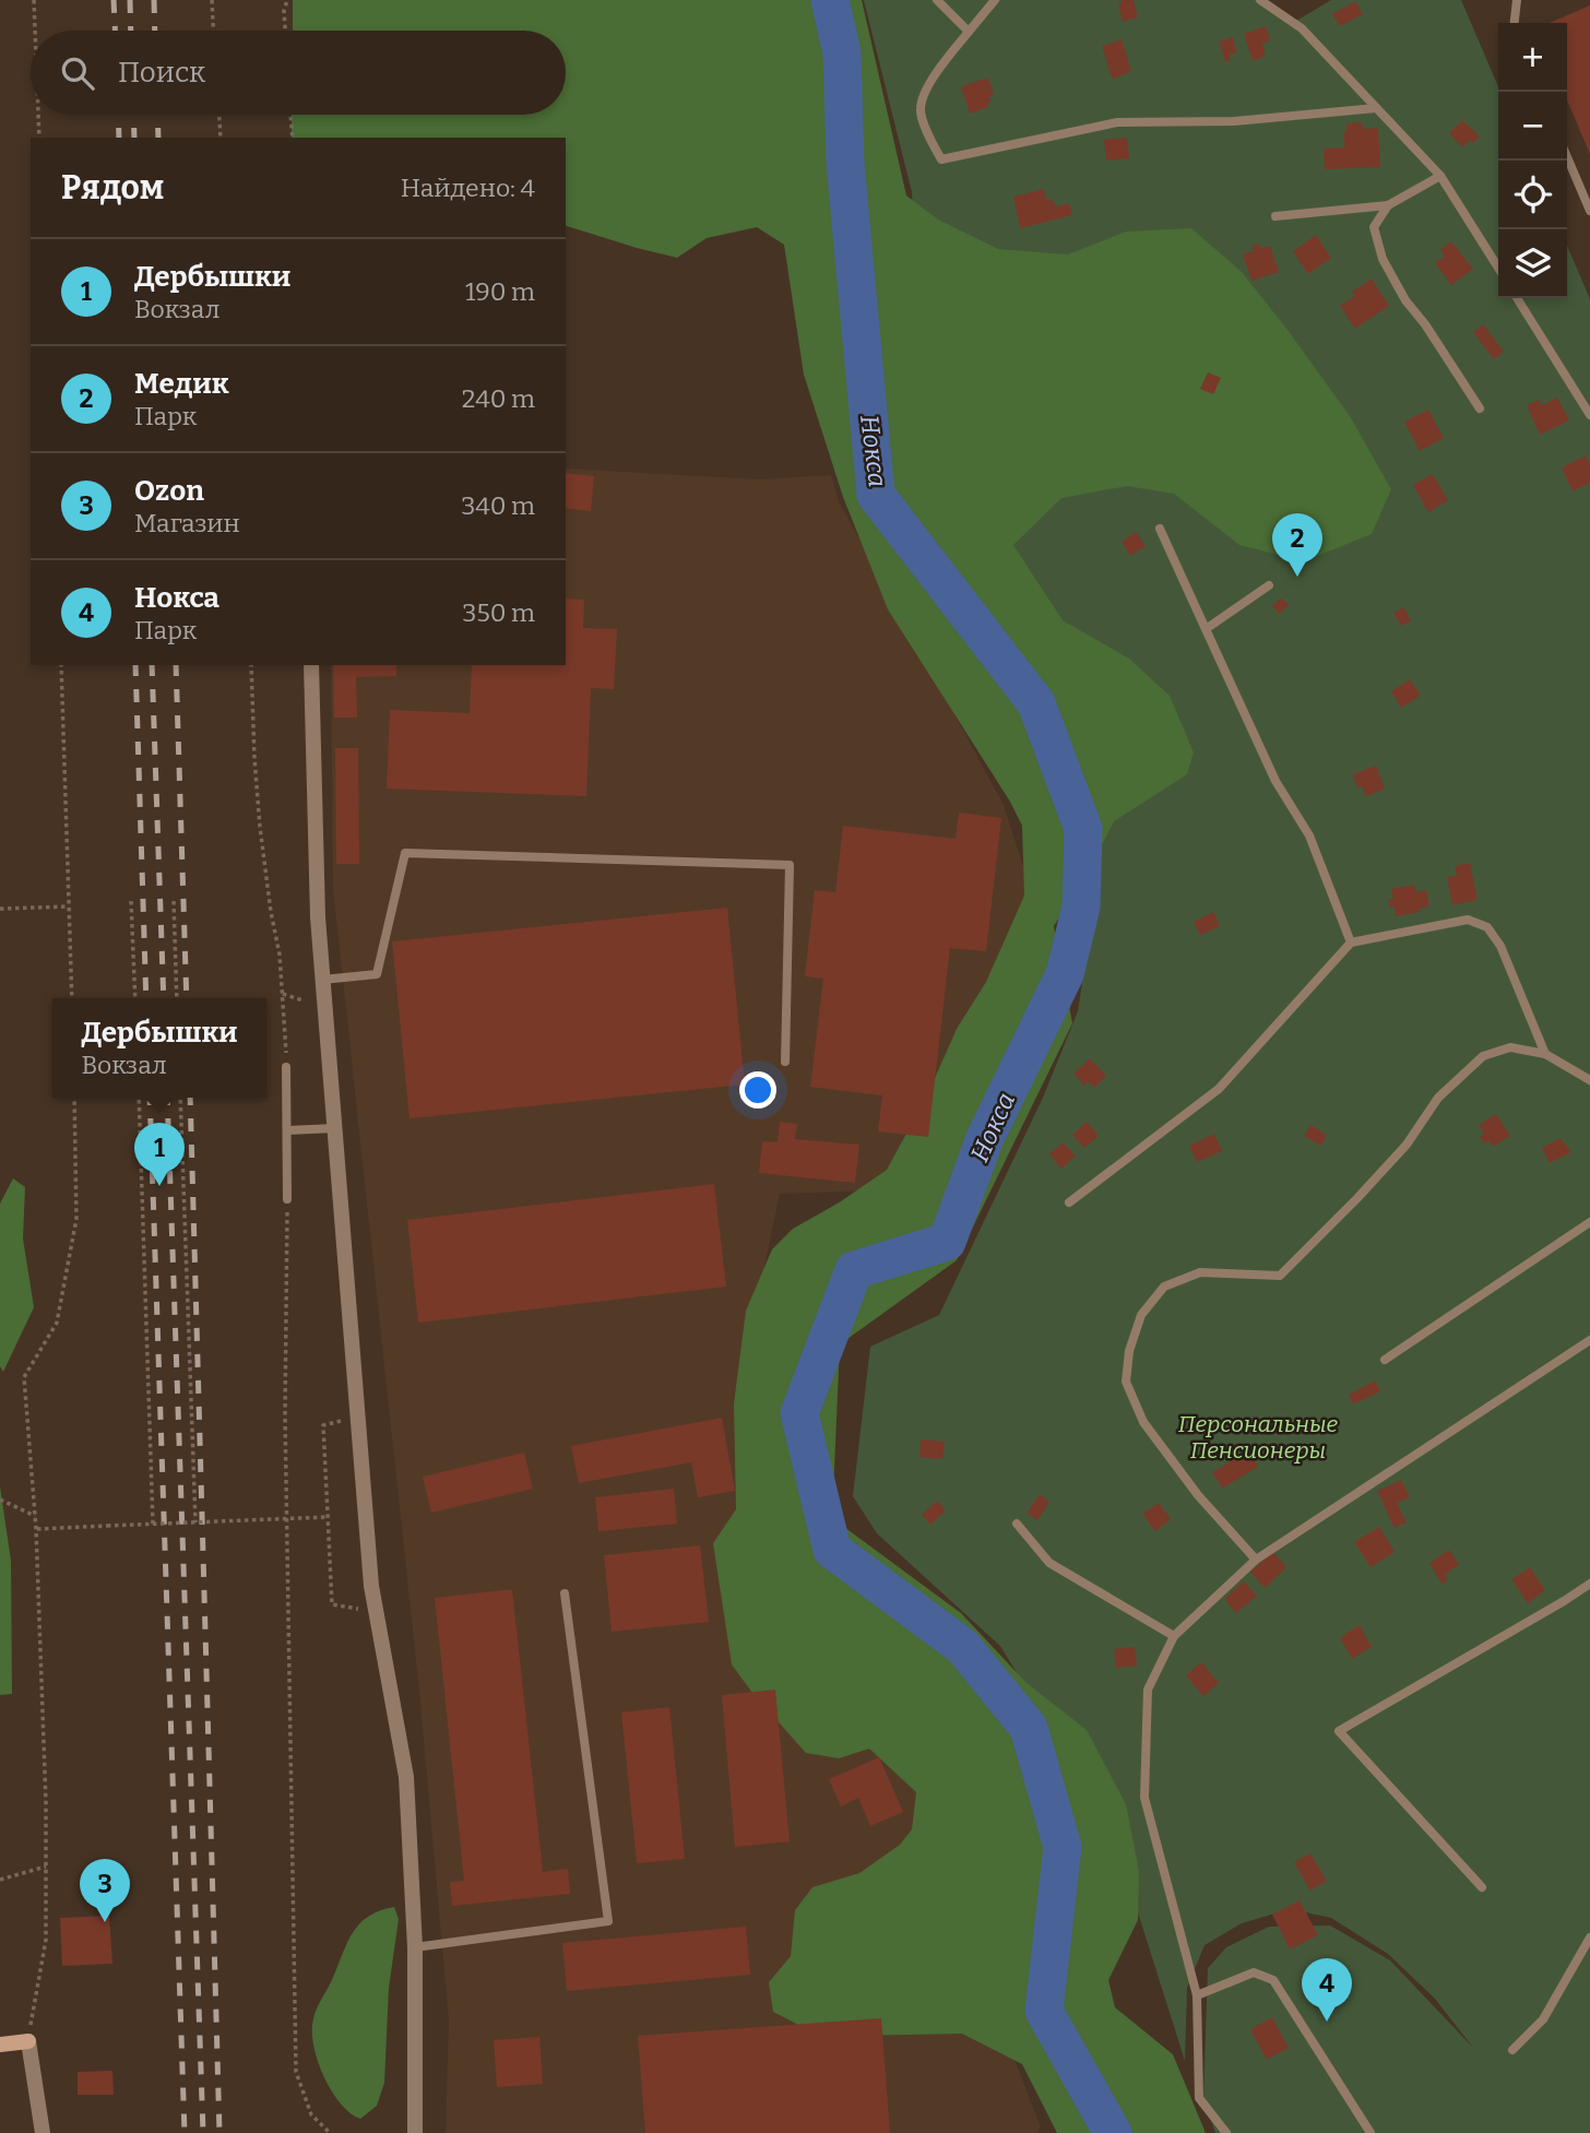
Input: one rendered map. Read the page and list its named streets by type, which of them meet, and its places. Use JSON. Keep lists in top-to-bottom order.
{
  "water": ["Нокса"],
  "parks": ["Персональные Пенсионеры"],
  "page": {
    "map_buttons": ["+", "−"],
    "search": "Поиск",
    "heading": ["Рядом", "Найдено: 4"],
    "list": [
      {
        "mark": "1",
        "name": "Дербышки",
        "note": "Вокзал",
        "value": "190 m"
      },
      {
        "mark": "2",
        "name": "Медик",
        "note": "Парк",
        "value": "240 m"
      },
      {
        "mark": "3",
        "name": "Ozon",
        "note": "Магазин",
        "value": "340 m"
      },
      {
        "mark": "4",
        "name": "Нокса",
        "note": "Парк",
        "value": "350 m"
      }
    ],
    "pins": [
      "2",
      "1",
      "3",
      "4"
    ],
    "popup": ["Дербышки", "Вокзал"]
  }
}
